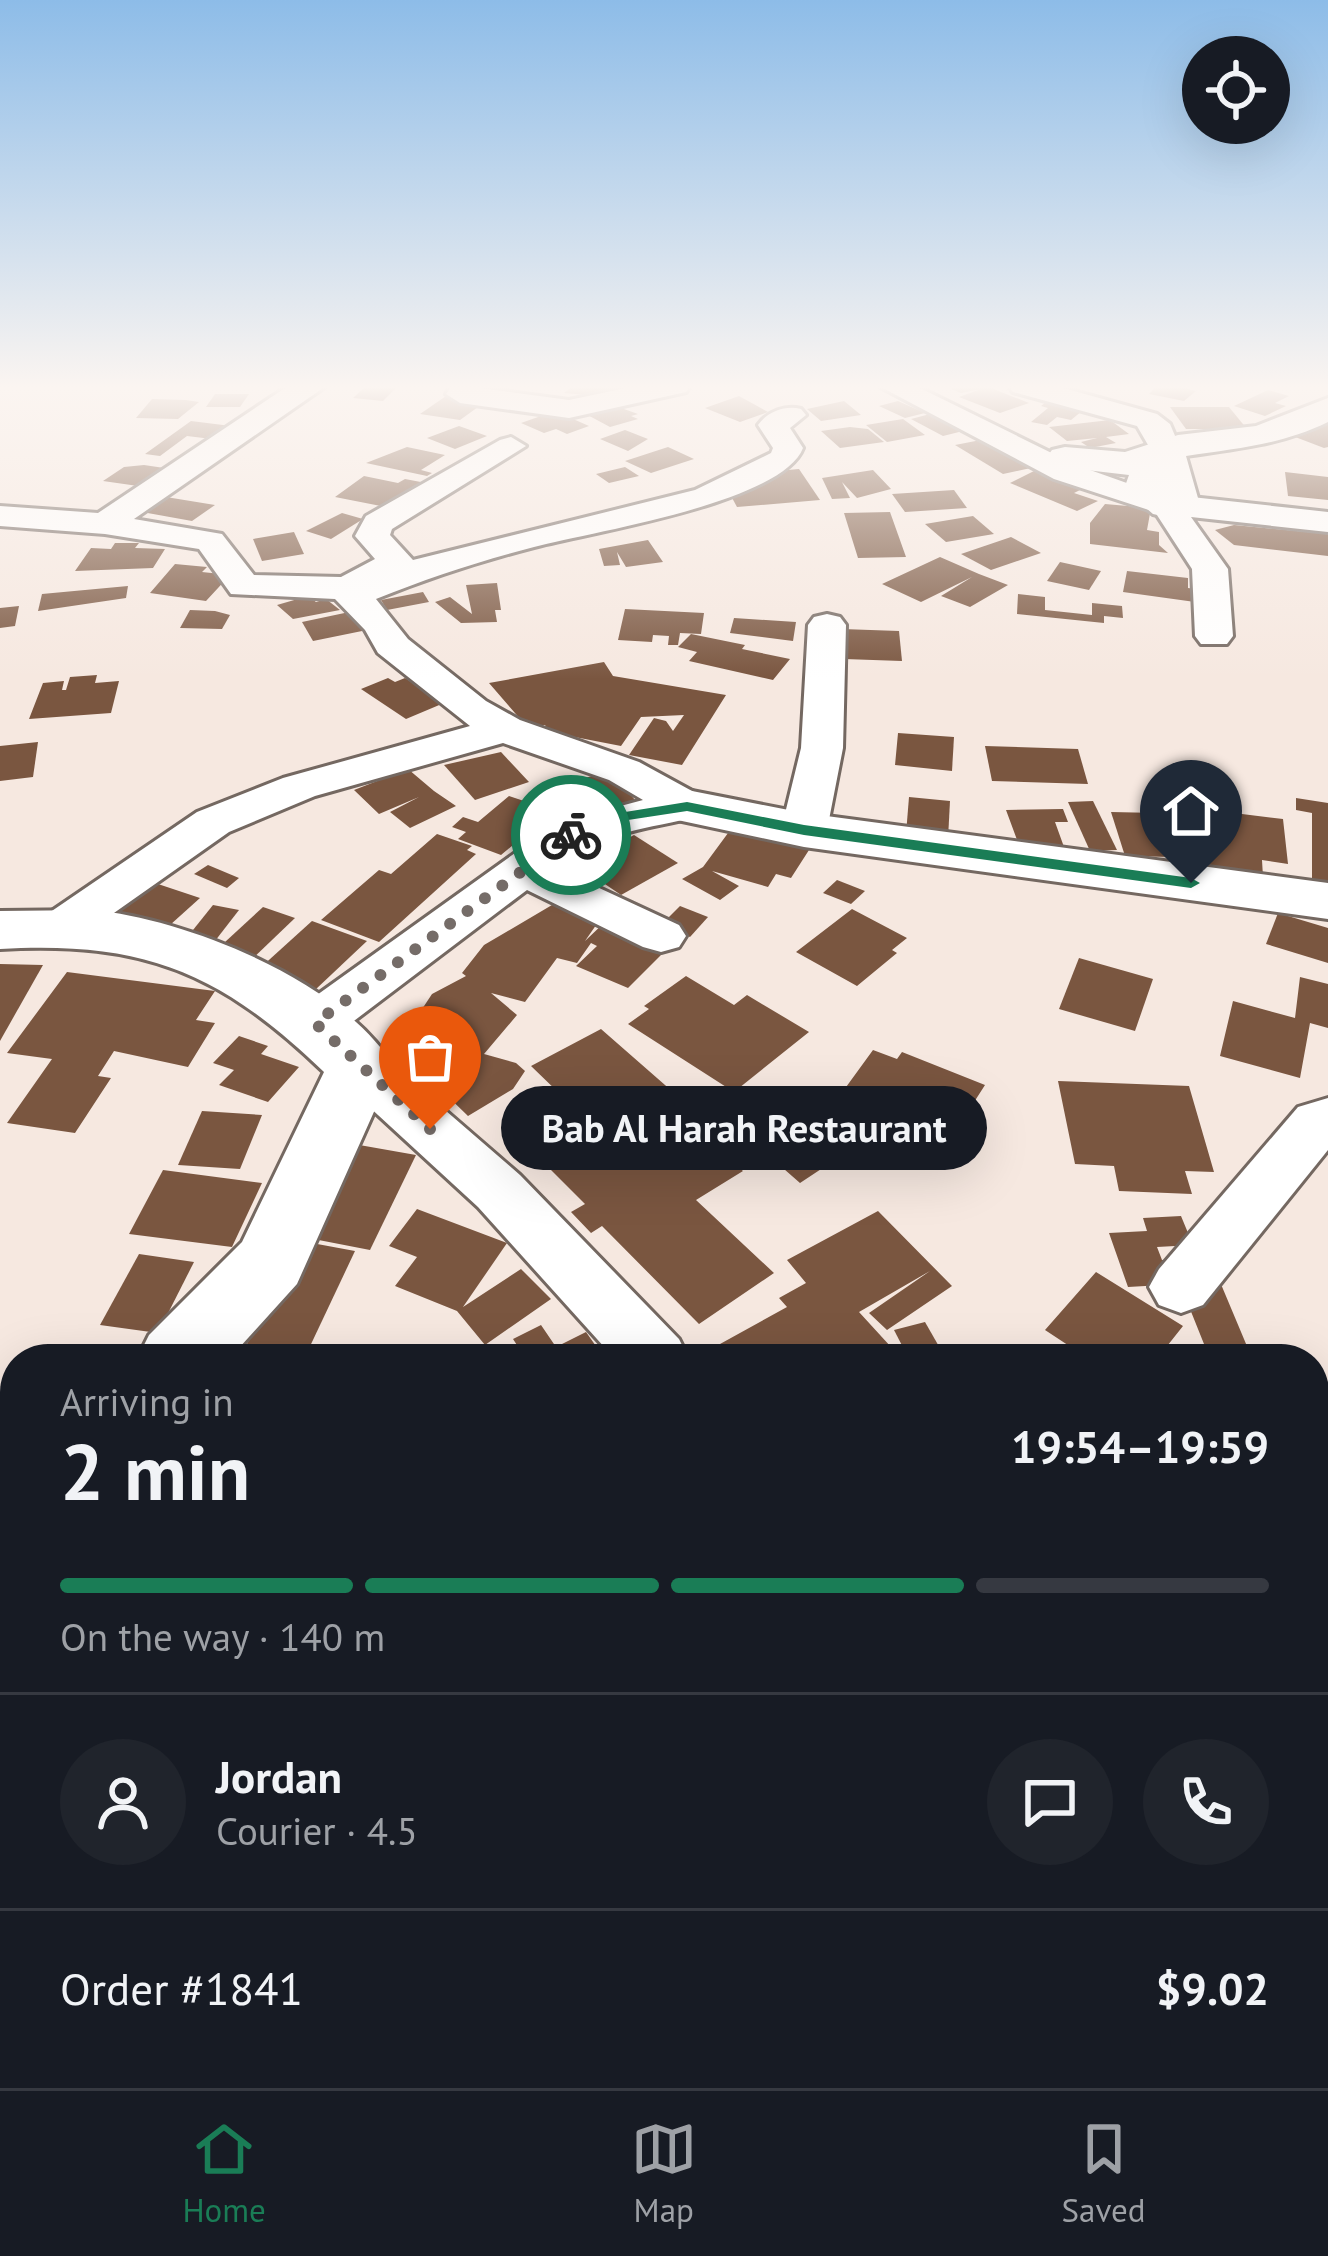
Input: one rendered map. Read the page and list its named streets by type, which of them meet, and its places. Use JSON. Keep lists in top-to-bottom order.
{
  "places": ["Bab Al Harah Restaurant"],
  "page": {
    "bubble": "Bab Al Harah Restaurant",
    "heading": ["2 min", "Arriving in", "19:54–19:59"],
    "panel": [
      "Jordan",
      "Courier · 4.5",
      "Order #1841",
      "$9.02"
    ],
    "bar": "On the way · 140 m",
    "tabs": ["Home", "Map", "Saved"]
  }
}
